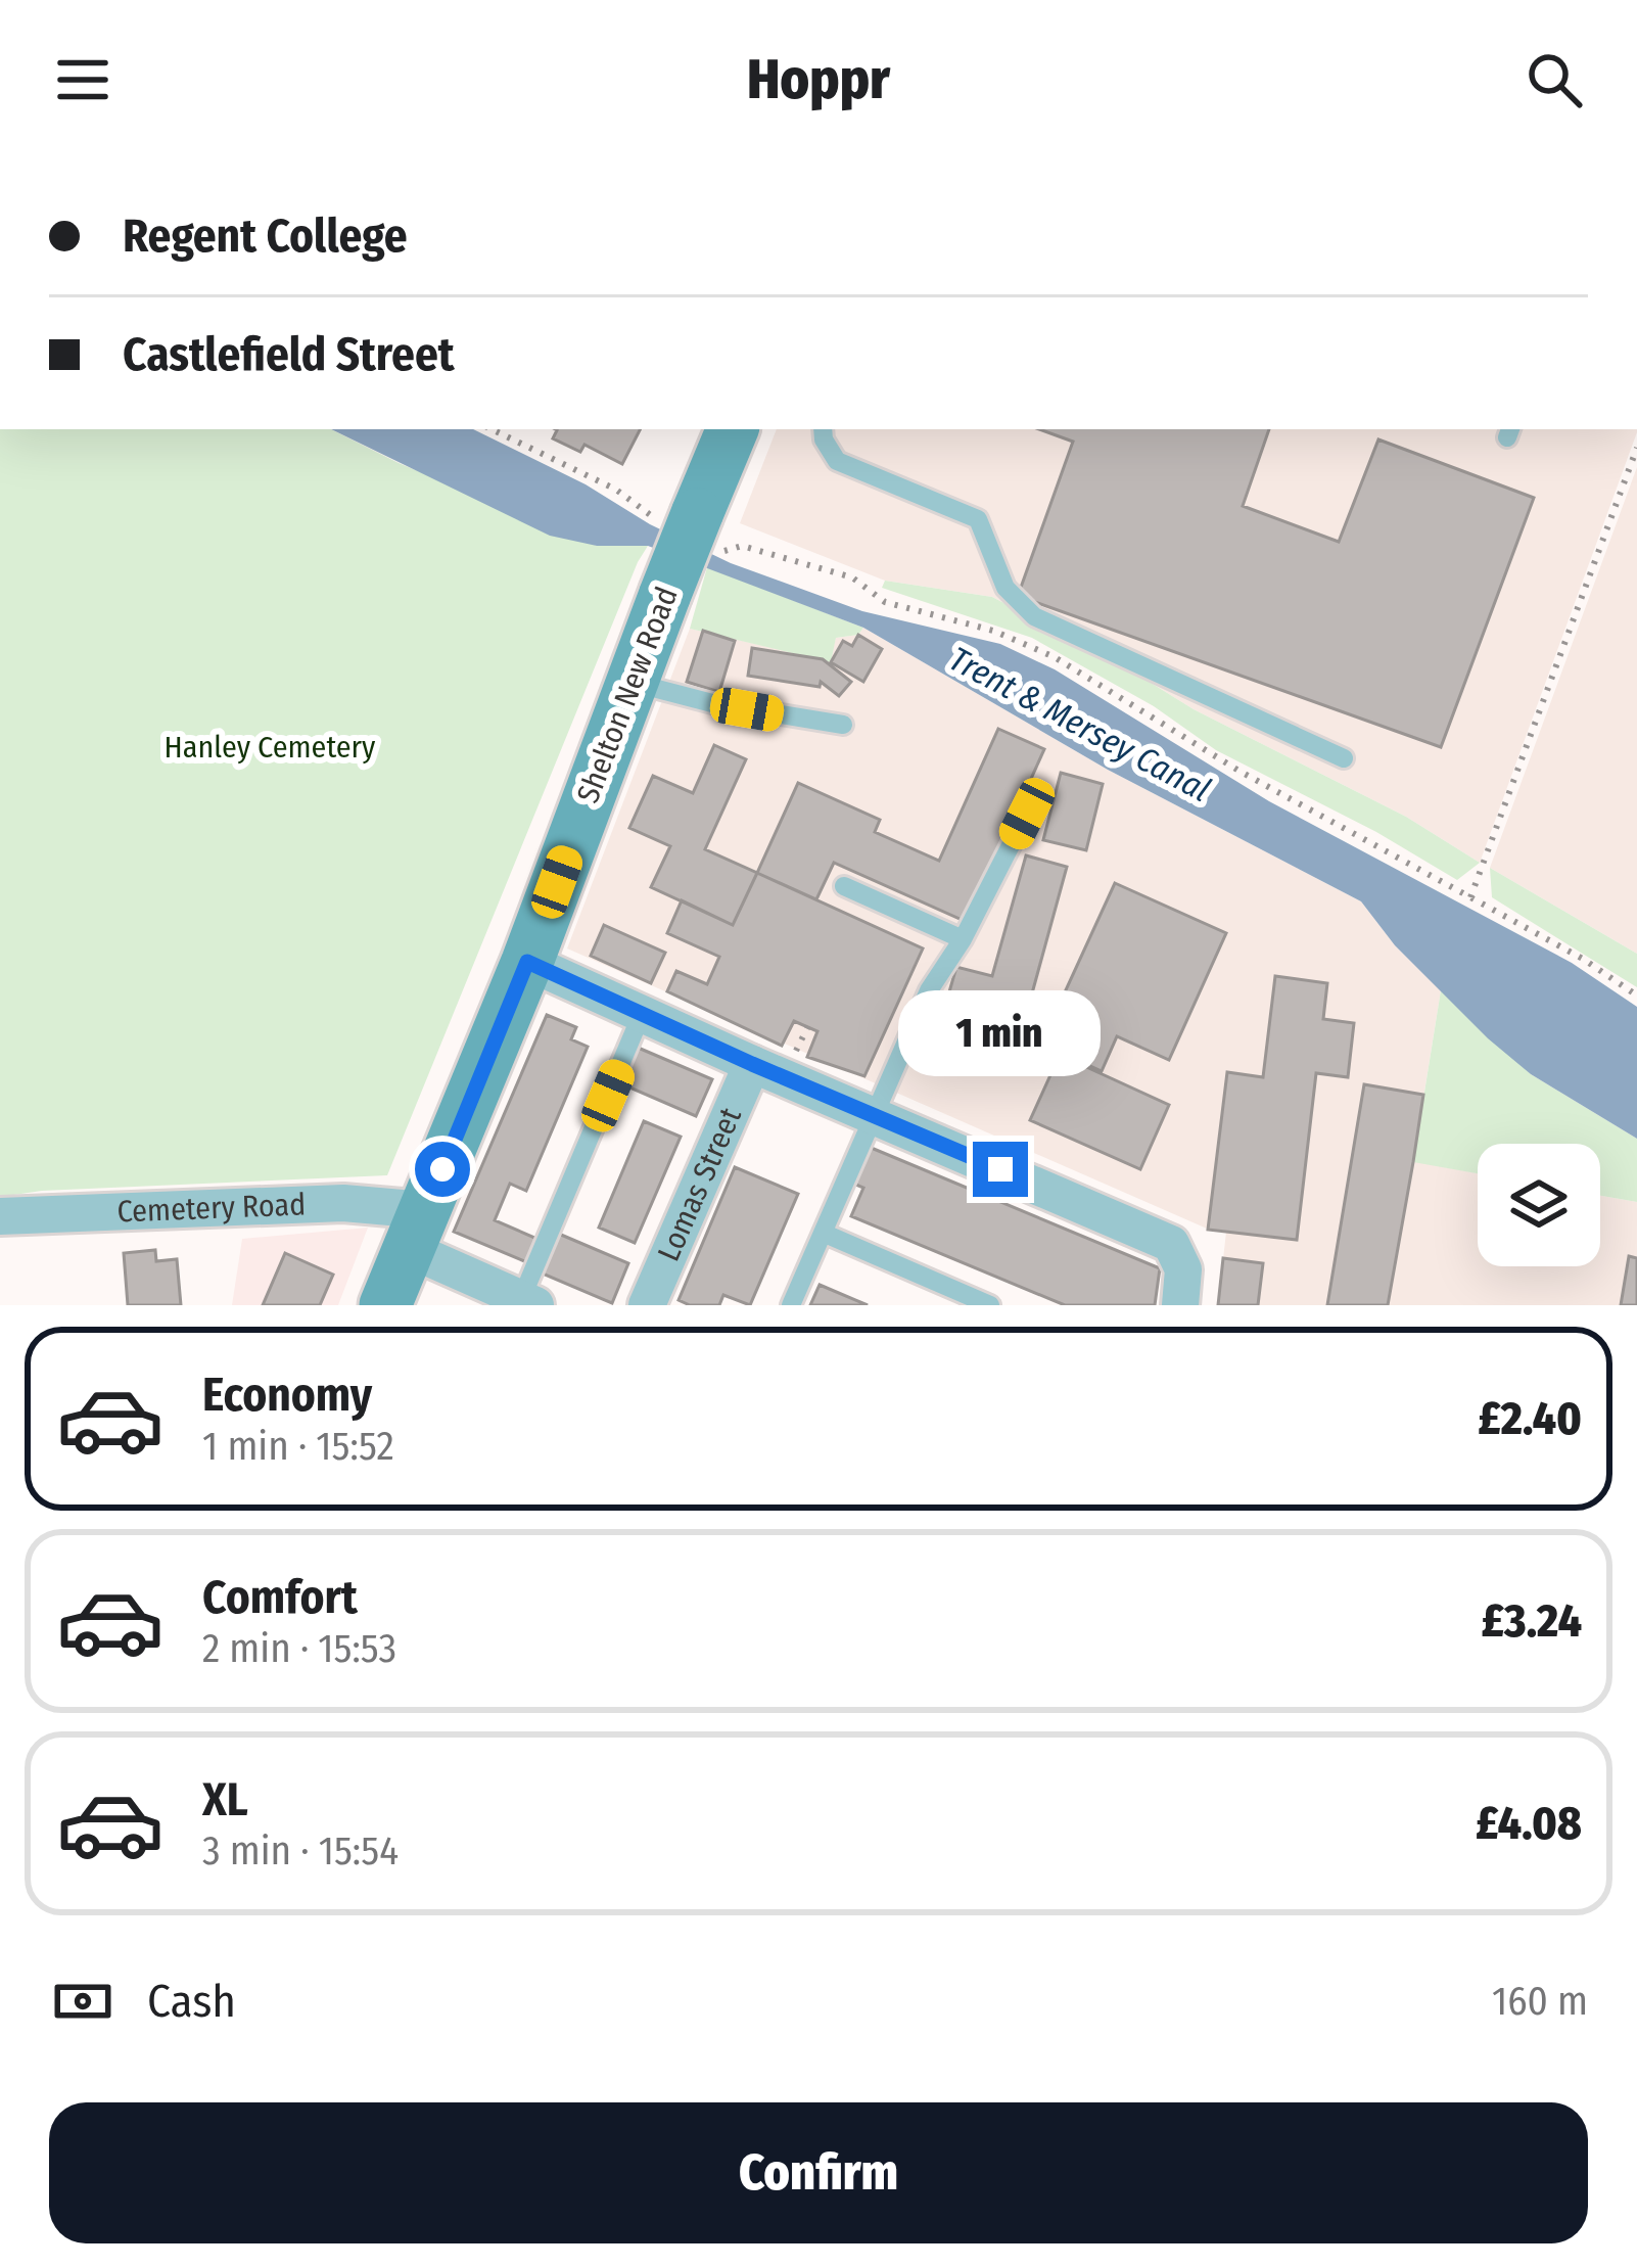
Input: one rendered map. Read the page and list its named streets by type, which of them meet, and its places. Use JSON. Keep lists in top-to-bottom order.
{
  "streets": {
    "main road": ["Shelton New Road"],
    "street": ["Lomas Street", "Cemetery Road"]
  },
  "crossings": [
    ["Shelton New Road", "Cemetery Road"]
  ],
  "water": ["Trent & Mersey Canal"],
  "parks": ["Hanley Cemetery"],
  "page": {
    "header": "Hoppr",
    "banner": ["Regent College", "Castlefield Street"],
    "bubble": "1 min",
    "list": [
      {
        "name": "Economy",
        "note": "1 min · 15:52",
        "value": "£2.40"
      },
      {
        "name": "Comfort",
        "note": "2 min · 15:53",
        "value": "£3.24"
      },
      {
        "name": "XL",
        "note": "3 min · 15:54",
        "value": "£4.08"
      }
    ],
    "pay": ["Cash", "160 m"],
    "buttons": "Confirm"
  }
}
